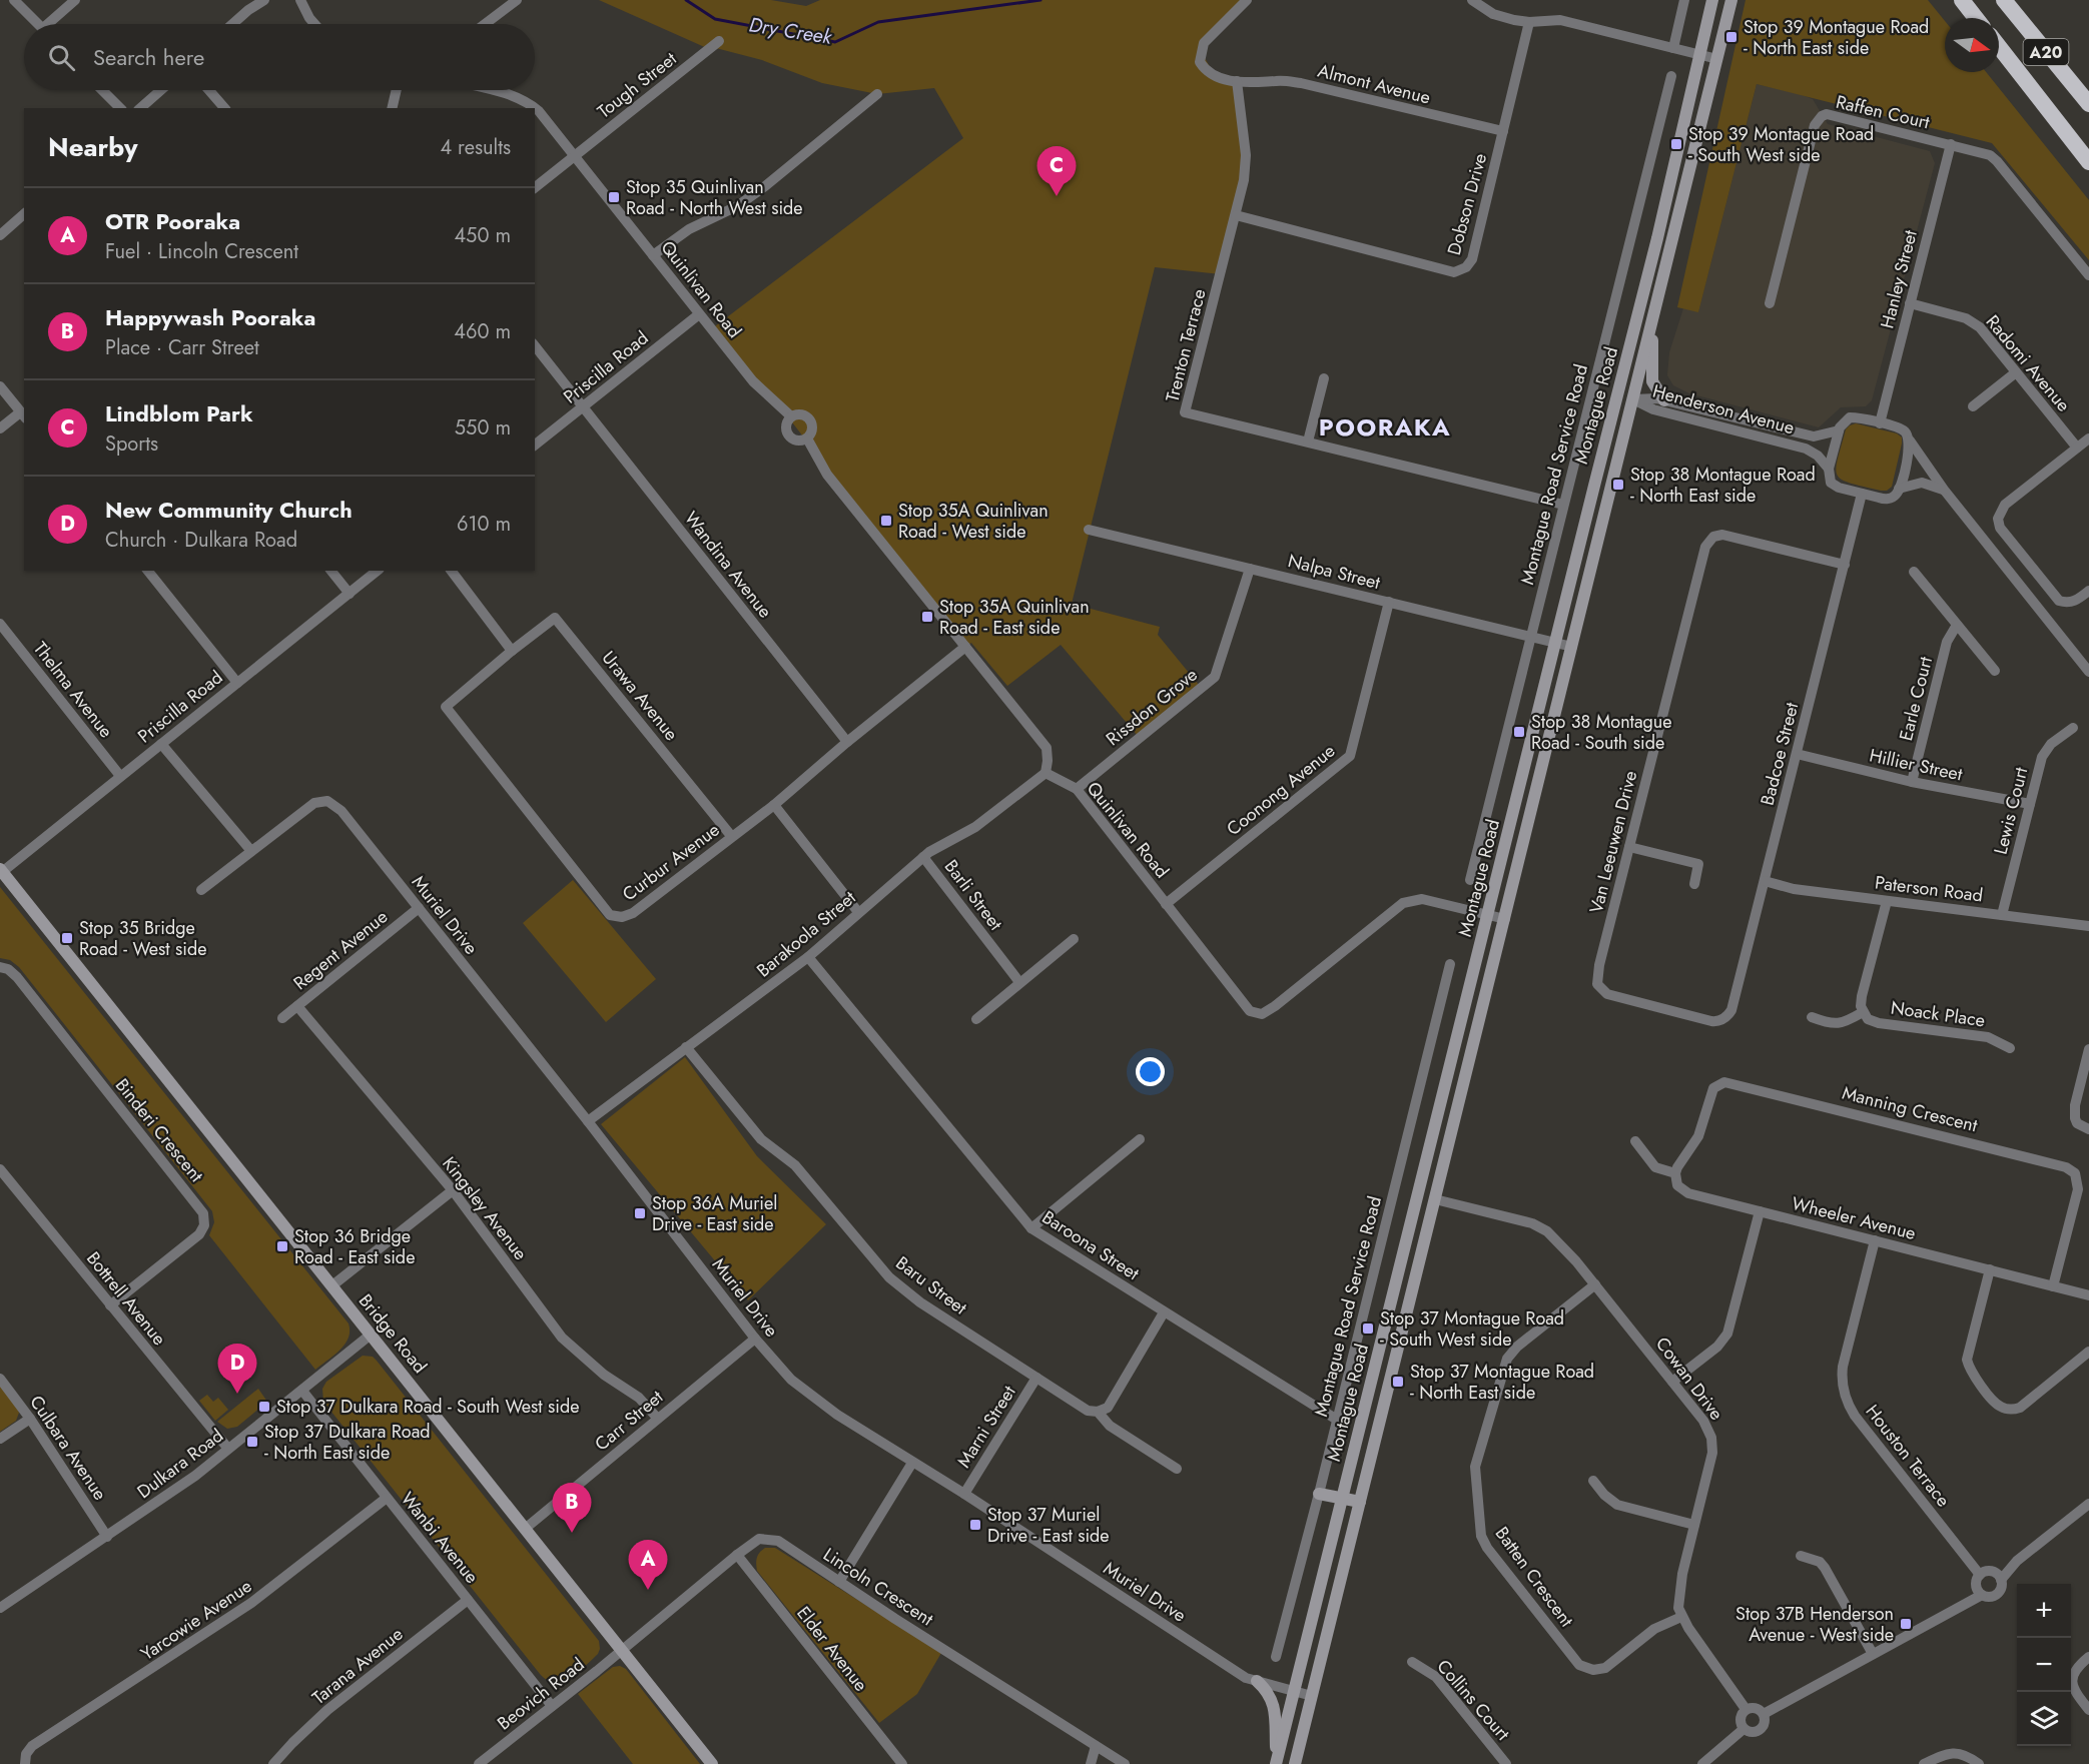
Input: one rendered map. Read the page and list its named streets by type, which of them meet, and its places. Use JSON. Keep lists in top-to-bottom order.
{
  "streets": {
    "highway": ["A20"],
    "main road": ["Montague Road", "Bridge Road"],
    "street": [
      "Almont Avenue",
      "Tough Street",
      "Raffen Court",
      "Dobson Drive",
      "Hanley Street",
      "Quinlivan Road",
      "Trenton Terrace",
      "Radomi Avenue",
      "Priscilla Road",
      "Henderson Avenue",
      "Montague Road Service Road",
      "Wandina Avenue",
      "Nalpa Street",
      "Thelma Avenue",
      "Urawa Avenue",
      "Earle Court",
      "Rissdon Grove",
      "Badcoe Street",
      "Hillier Street",
      "Coonong Avenue",
      "Lewis Court",
      "Van Leeuwen Drive",
      "Curbur Avenue",
      "Paterson Road",
      "Barli Street",
      "Muriel Drive",
      "Barakoola Street",
      "Regent Avenue",
      "Noack Place",
      "Manning Crescent",
      "Binderi Crescent",
      "Kingsley Avenue",
      "Wheeler Avenue",
      "Baroona Street",
      "Baru Street",
      "Bottrell Avenue",
      "Cowan Drive",
      "Carr Street",
      "Marni Street",
      "Culbara Avenue",
      "Houston Terrace",
      "Dulkara Road",
      "Wanbi Avenue",
      "Batten Crescent",
      "Lincoln Crescent",
      "Yarcowie Avenue",
      "Elder Avenue",
      "Tarana Avenue",
      "Beovich Road",
      "Collins Court"
    ]
  },
  "crossings": [
    ["Almont Avenue", "Dobson Drive"],
    ["Almont Avenue", "Trenton Terrace"],
    ["Tough Street", "Quinlivan Road"],
    ["Raffen Court", "Hanley Street"],
    ["Dobson Drive", "Trenton Terrace"],
    ["Hanley Street", "Radomi Avenue"],
    ["Hanley Street", "Henderson Avenue"],
    ["Hanley Street", "Badcoe Street"],
    ["Quinlivan Road", "Priscilla Road"],
    ["Quinlivan Road", "Montague Road"],
    ["Quinlivan Road", "Rissdon Grove"],
    ["Quinlivan Road", "Coonong Avenue"],
    ["Quinlivan Road", "Barakoola Street"],
    ["Trenton Terrace", "Montague Road Service Road"],
    ["Priscilla Road", "Wandina Avenue"],
    ["Priscilla Road", "Thelma Avenue"],
    ["Priscilla Road", "Bridge Road"],
    ["Montague Road", "Henderson Avenue"],
    ["Montague Road", "Nalpa Street"],
    ["Montague Road", "Muriel Drive"],
    ["Montague Road", "Cowan Drive"],
    ["Henderson Avenue", "Badcoe Street"],
    ["Montague Road Service Road", "Nalpa Street"],
    ["Montague Road Service Road", "Baroona Street"],
    ["Wandina Avenue", "Curbur Avenue"],
    ["Nalpa Street", "Rissdon Grove"],
    ["Nalpa Street", "Coonong Avenue"],
    ["Urawa Avenue", "Curbur Avenue"],
    ["Earle Court", "Hillier Street"],
    ["Badcoe Street", "Hillier Street"],
    ["Badcoe Street", "Van Leeuwen Drive"],
    ["Badcoe Street", "Paterson Road"],
    ["Hillier Street", "Lewis Court"],
    ["Lewis Court", "Paterson Road"],
    ["Barli Street", "Barakoola Street"],
    ["Muriel Drive", "Barakoola Street"],
    ["Muriel Drive", "Regent Avenue"],
    ["Muriel Drive", "Carr Street"],
    ["Muriel Drive", "Marni Street"],
    ["Barakoola Street", "Baroona Street"],
    ["Barakoola Street", "Baru Street"],
    ["Regent Avenue", "Kingsley Avenue"],
    ["Manning Crescent", "Wheeler Avenue"],
    ["Binderi Crescent", "Bottrell Avenue"],
    ["Kingsley Avenue", "Carr Street"],
    ["Wheeler Avenue", "Houston Terrace"],
    ["Baru Street", "Marni Street"],
    ["Bottrell Avenue", "Dulkara Road"],
    ["Bridge Road", "Carr Street"],
    ["Bridge Road", "Dulkara Road"],
    ["Bridge Road", "Lincoln Crescent"],
    ["Bridge Road", "Beovich Road"],
    ["Cowan Drive", "Batten Crescent"],
    ["Culbara Avenue", "Dulkara Road"],
    ["Dulkara Road", "Wanbi Avenue"],
    ["Wanbi Avenue", "Yarcowie Avenue"],
    ["Wanbi Avenue", "Tarana Avenue"],
    ["Wanbi Avenue", "Beovich Road"],
    ["Lincoln Crescent", "Elder Avenue"],
    ["Lincoln Crescent", "Beovich Road"]
  ],
  "districts": ["POORAKA"],
  "water": ["Dry Creek"],
  "places": {
    "transit": [
      "Stop 39 Montague Road - North East side",
      "Stop 39 Montague Road - South West side",
      "Stop 35 Quinlivan Road - North West side",
      "Stop 38 Montague Road - North East side",
      "Stop 35A Quinlivan Road - West side",
      "Stop 35A Quinlivan Road - East side",
      "Stop 38 Montague Road - South side",
      "Stop 35 Bridge Road - West side",
      "Stop 36A Muriel Drive - East side",
      "Stop 36 Bridge Road - East side",
      "Stop 37 Montague Road - South West side",
      "Stop 37 Montague Road - North East side",
      "Stop 37 Dulkara Road - South West side",
      "Stop 37 Dulkara Road - North East side",
      "Stop 37 Muriel Drive - East side",
      "Stop 37B Henderson Avenue - West side"
    ]
  },
  "north": "right",
  "page": {
    "search": "Search here",
    "heading": ["Nearby", "4 results"],
    "pins": [
      "C",
      "D",
      "B",
      "A"
    ],
    "list": [
      {
        "mark": "A",
        "name": "OTR Pooraka",
        "note": "Fuel · Lincoln Crescent",
        "value": "450 m"
      },
      {
        "mark": "B",
        "name": "Happywash Pooraka",
        "note": "Place · Carr Street",
        "value": "460 m"
      },
      {
        "mark": "C",
        "name": "Lindblom Park",
        "note": "Sports",
        "value": "550 m"
      },
      {
        "mark": "D",
        "name": "New Community Church",
        "note": "Church · Dulkara Road",
        "value": "610 m"
      }
    ],
    "map_buttons": ["+", "−"]
  }
}
